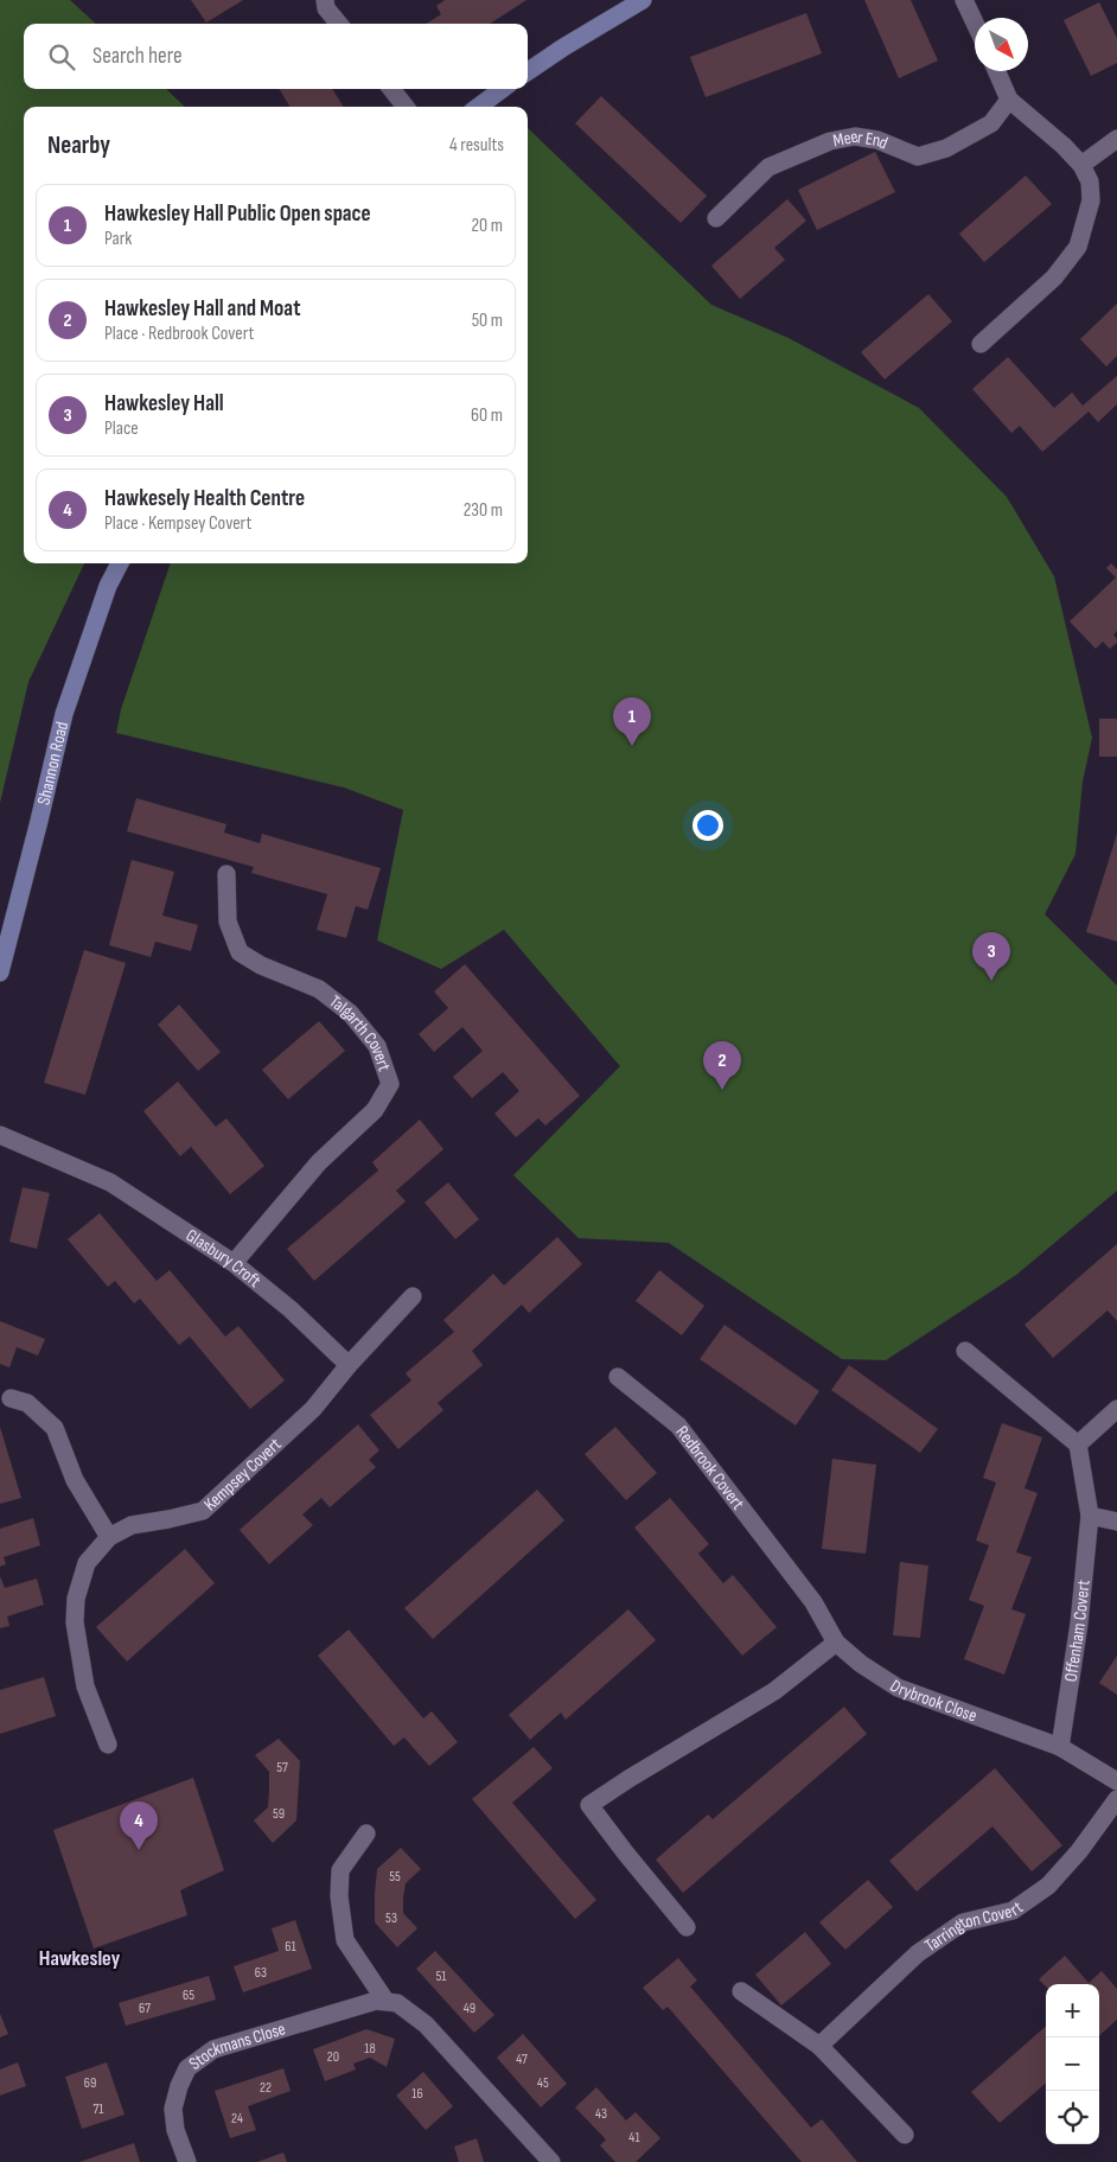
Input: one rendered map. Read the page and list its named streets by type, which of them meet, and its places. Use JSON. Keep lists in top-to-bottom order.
{
  "streets": {
    "street": [
      "Meer End",
      "Shannon Road",
      "Talgarth Covert",
      "Glasbury Croft",
      "Redbrook Covert",
      "Kempsey Covert",
      "Offenham Covert",
      "Drybrook Close",
      "Tarrington Covert",
      "Stockmans Close"
    ]
  },
  "crossings": [
    ["Talgarth Covert", "Glasbury Croft"],
    ["Glasbury Croft", "Kempsey Covert"],
    ["Redbrook Covert", "Drybrook Close"],
    ["Offenham Covert", "Drybrook Close"]
  ],
  "districts": ["Hawkesley"],
  "house_numbers": [
    "57",
    "59",
    "55",
    "53",
    "61",
    "63",
    "51",
    "65",
    "67",
    "49",
    "18",
    "20",
    "47",
    "69",
    "45",
    "22",
    "16",
    "71",
    "43",
    "24",
    "41"
  ],
  "north": "bottom right",
  "page": {
    "search": "Search here",
    "heading": ["Nearby", "4 results"],
    "list": [
      {
        "mark": "1",
        "name": "Hawkesley Hall Public Open space",
        "note": "Park",
        "value": "20 m"
      },
      {
        "mark": "2",
        "name": "Hawkesley Hall and Moat",
        "note": "Place · Redbrook Covert",
        "value": "50 m"
      },
      {
        "mark": "3",
        "name": "Hawkesley Hall",
        "note": "Place",
        "value": "60 m"
      },
      {
        "mark": "4",
        "name": "Hawkesely Health Centre",
        "note": "Place · Kempsey Covert",
        "value": "230 m"
      }
    ],
    "pins": [
      "1",
      "3",
      "2",
      "4"
    ],
    "map_buttons": ["+", "−"]
  }
}
